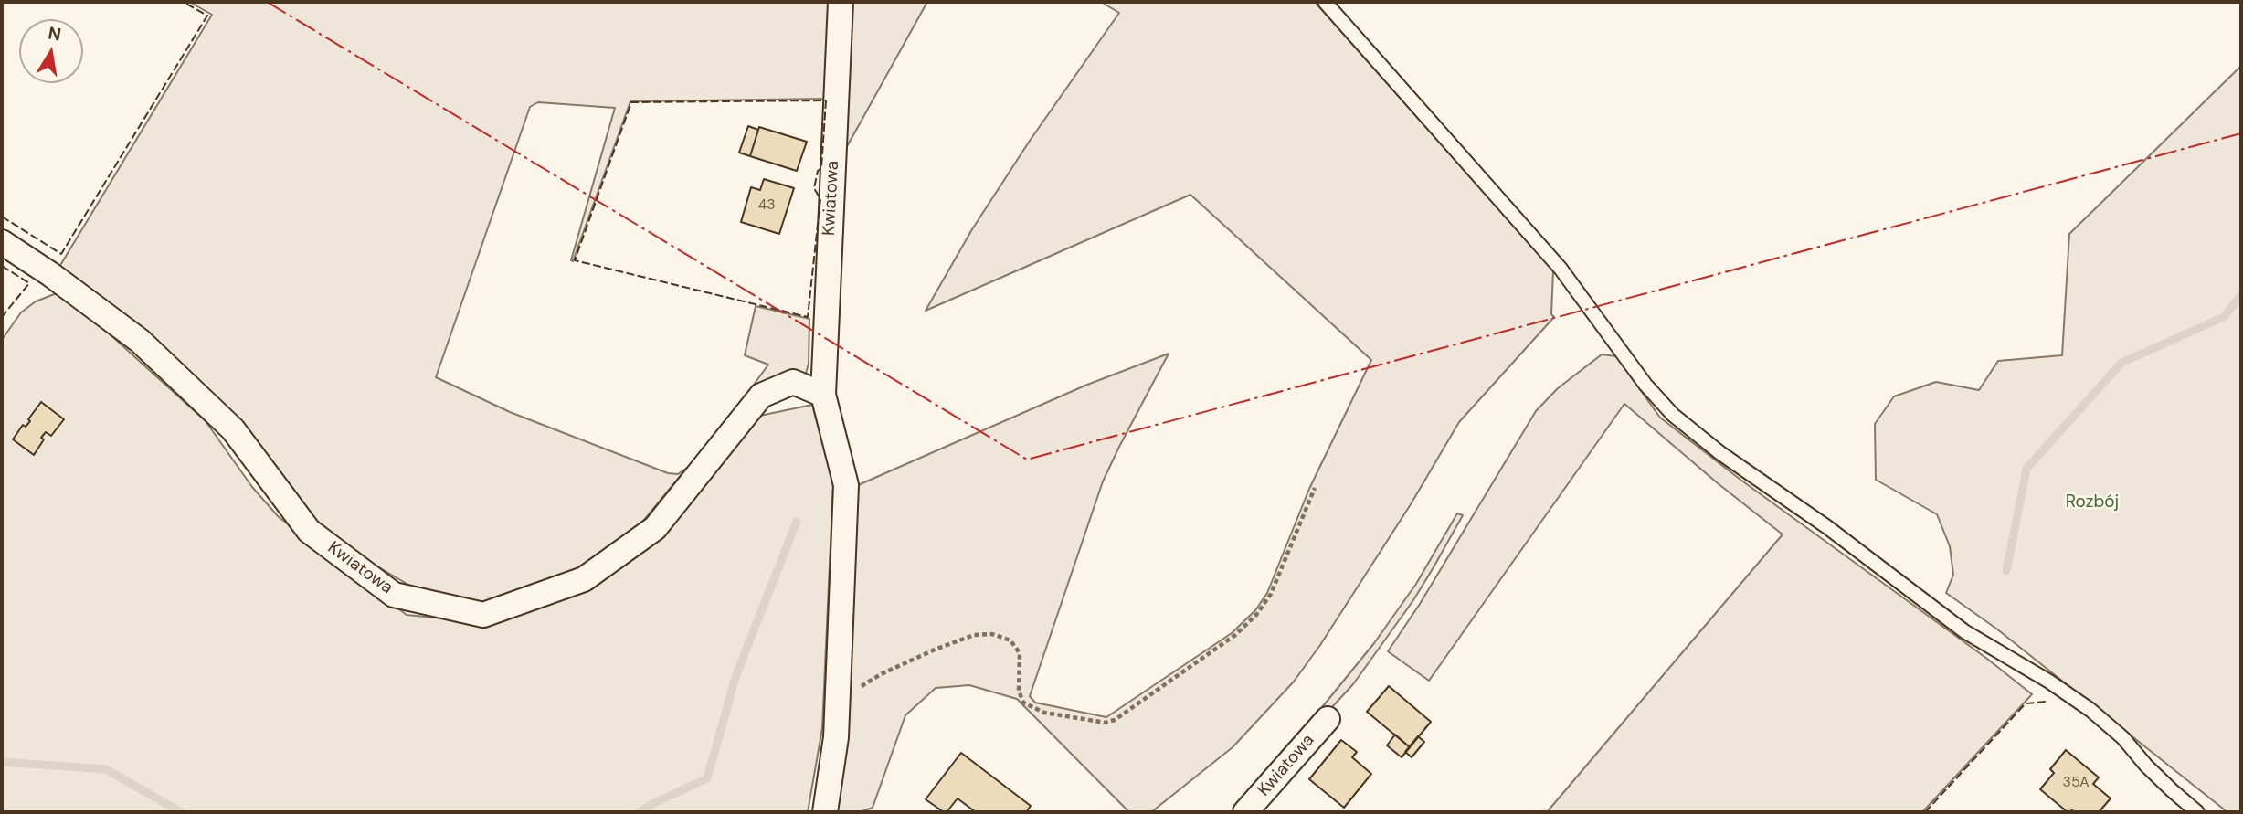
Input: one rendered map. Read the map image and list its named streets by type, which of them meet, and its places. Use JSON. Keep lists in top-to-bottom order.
{
  "streets": {
    "street": ["Kwiatowa"]
  },
  "parks": ["Rozbój"],
  "house_numbers": ["43", "35A"],
  "north": "top"
}
